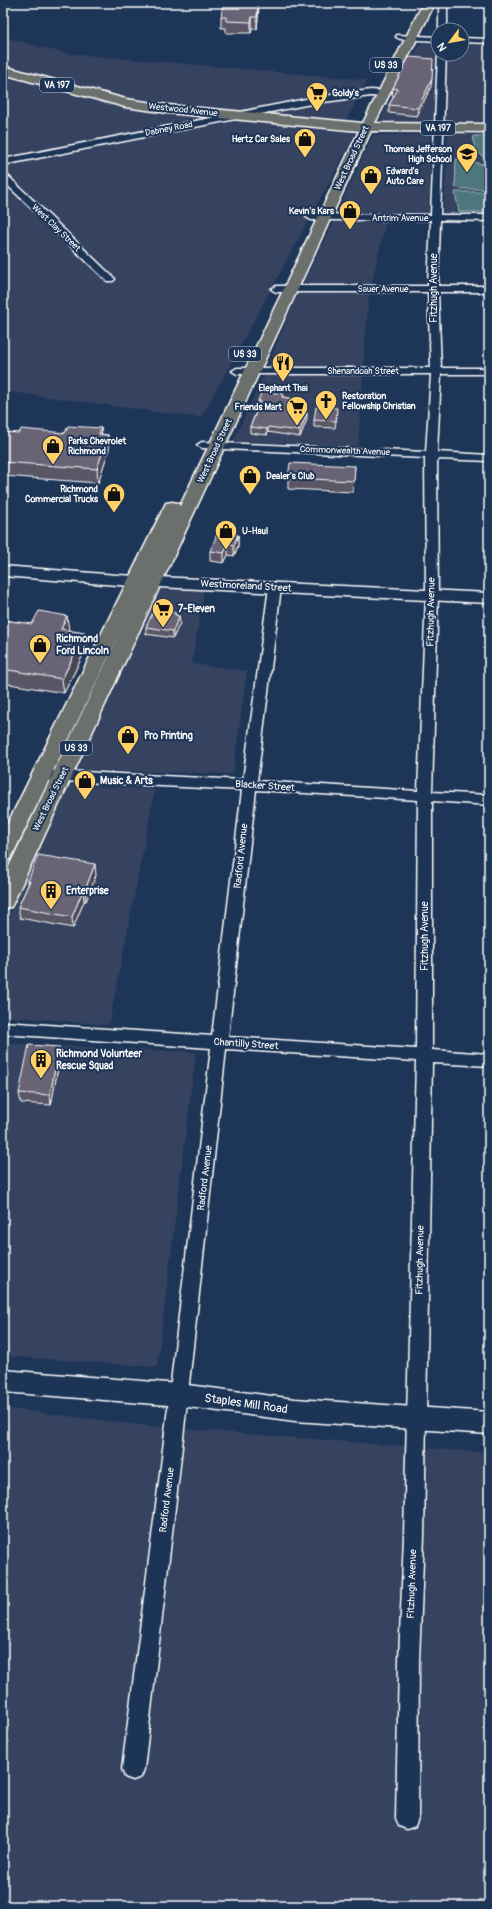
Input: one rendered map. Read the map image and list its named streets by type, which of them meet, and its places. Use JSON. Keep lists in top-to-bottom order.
{
  "streets": {
    "main road": [
      "US 33",
      "VA 197",
      "Westwood Avenue",
      "West Broad Street"
    ],
    "street": [
      "Dabney Road",
      "Antrim Avenue",
      "West Clay Street",
      "Fitzhugh Avenue",
      "Sauer Avenue",
      "Shenandoah Street",
      "Commonwealth Avenue",
      "Westmoreland Street",
      "Blacker Street",
      "Radford Avenue",
      "Chantilly Street",
      "Staples Mill Road"
    ]
  },
  "crossings": [
    ["VA 197", "Westwood Avenue"],
    ["VA 197", "West Broad Street"],
    ["VA 197", "Fitzhugh Avenue"],
    ["Westwood Avenue", "Dabney Road"],
    ["Westwood Avenue", "West Broad Street"],
    ["Dabney Road", "West Broad Street"],
    ["West Broad Street", "Antrim Avenue"],
    ["West Broad Street", "Sauer Avenue"],
    ["West Broad Street", "Shenandoah Street"],
    ["West Broad Street", "Commonwealth Avenue"],
    ["West Broad Street", "Westmoreland Street"],
    ["West Broad Street", "Blacker Street"],
    ["Antrim Avenue", "Fitzhugh Avenue"],
    ["Fitzhugh Avenue", "Sauer Avenue"],
    ["Fitzhugh Avenue", "Shenandoah Street"],
    ["Fitzhugh Avenue", "Commonwealth Avenue"],
    ["Fitzhugh Avenue", "Westmoreland Street"],
    ["Fitzhugh Avenue", "Blacker Street"],
    ["Fitzhugh Avenue", "Chantilly Street"],
    ["Fitzhugh Avenue", "Staples Mill Road"],
    ["Westmoreland Street", "Radford Avenue"],
    ["Blacker Street", "Radford Avenue"],
    ["Radford Avenue", "Chantilly Street"],
    ["Radford Avenue", "Staples Mill Road"]
  ],
  "places": {
    "supermarket": ["Goldy's", "Friends Mart", "7-Eleven"],
    "shop": [
      "Hertz Car Sales",
      "Edward's Auto Care",
      "Kevin's Kars",
      "Parks Chevrolet Richmond",
      "Dealer's Club",
      "Richmond Commercial Trucks",
      "U-Haul",
      "Richmond Ford Lincoln",
      "Pro Printing",
      "Music & Arts"
    ],
    "school or university": ["Thomas Jefferson High School"],
    "restaurant": ["Elephant Thai"],
    "church": ["Restoration Fellowship Christian"],
    "building": ["Enterprise", "Richmond Volunteer Rescue Squad"]
  },
  "north": "bottom left"
}
